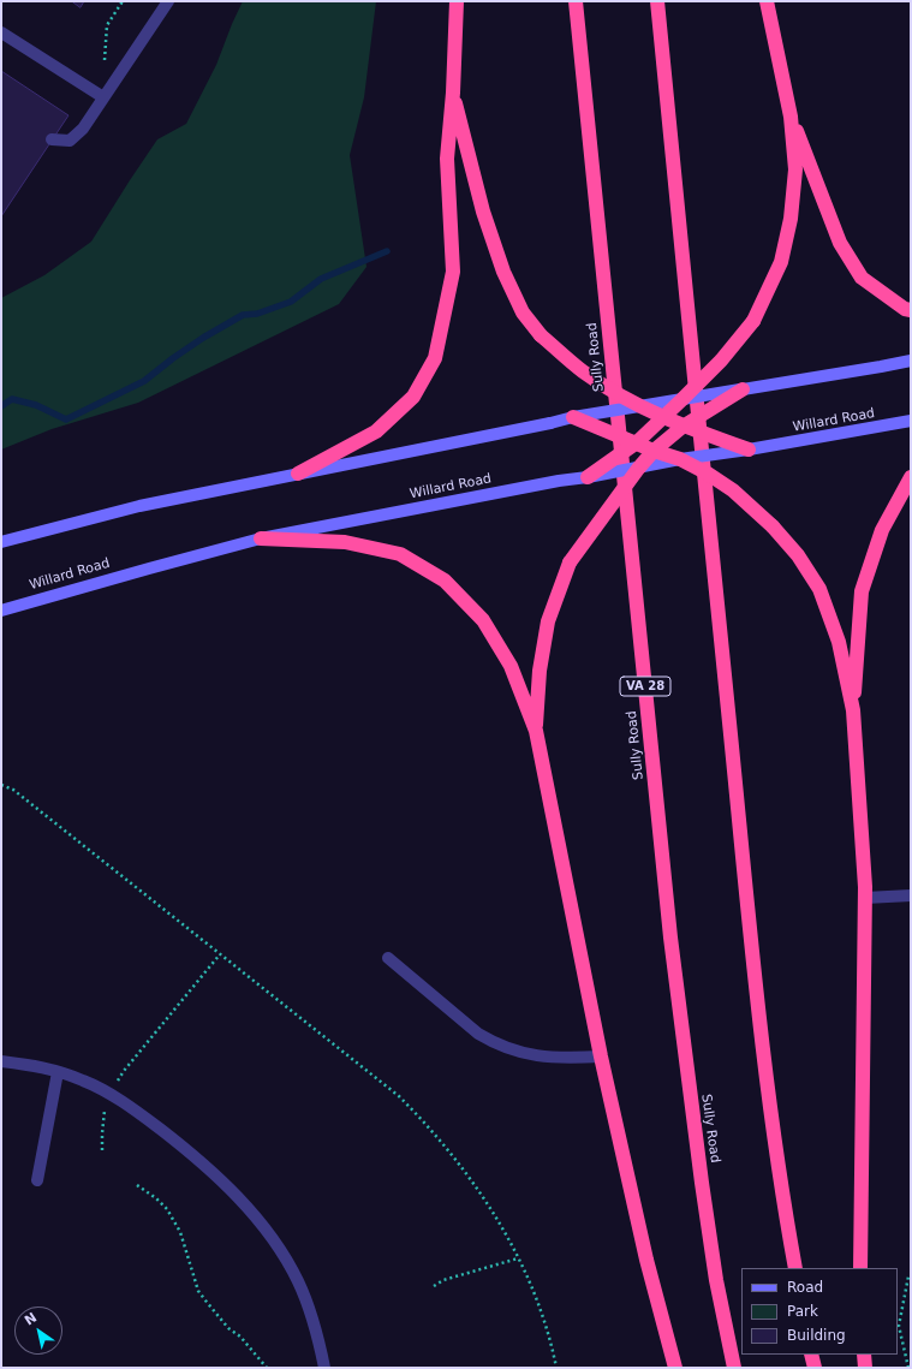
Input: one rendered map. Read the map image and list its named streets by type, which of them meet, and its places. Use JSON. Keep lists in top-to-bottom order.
{
  "streets": {
    "highway": ["Sully Road", "VA 28"],
    "main road": ["Willard Road"]
  },
  "legend": ["Road", "Park", "Building"],
  "north": "top left"
}
